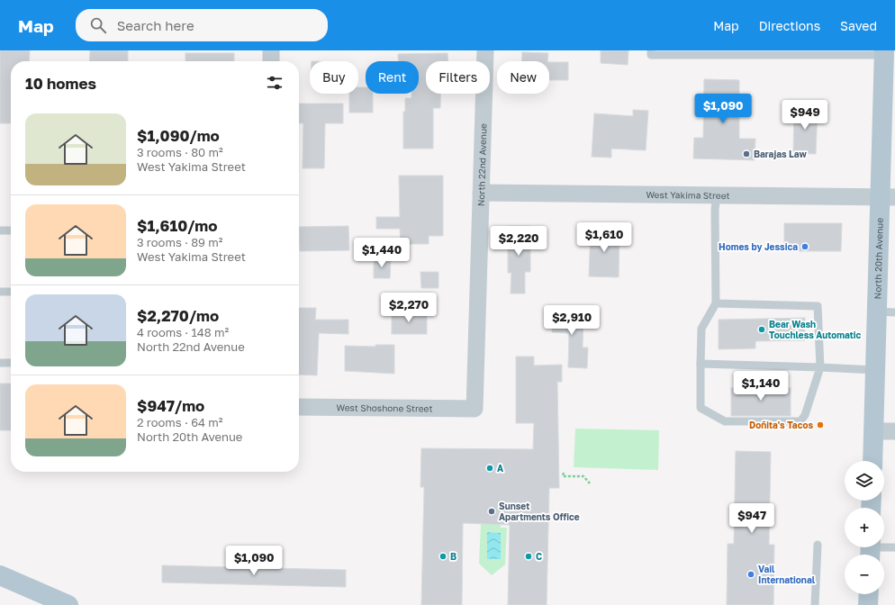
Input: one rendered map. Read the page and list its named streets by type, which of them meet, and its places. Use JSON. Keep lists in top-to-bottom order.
{
  "streets": {
    "main road": ["North 20th Avenue"],
    "street": ["North 22nd Avenue", "West Yakima Street", "West Shoshone Street"]
  },
  "crossings": [
    ["North 22nd Avenue", "West Yakima Street"],
    ["North 22nd Avenue", "West Shoshone Street"],
    ["West Yakima Street", "North 20th Avenue"]
  ],
  "places": [
    "Barajas Law",
    "Homes by Jessica",
    "Bear Wash Touchless Automatic",
    "Doñita's Tacos",
    "A",
    "Sunset Apartments Office",
    "B",
    "C",
    "Vail International"
  ],
  "page": {
    "header": "Map",
    "search": "Search here",
    "nav": ["Map", "Directions", "Saved"],
    "chip": [
      "Buy",
      "Rent",
      "Filters",
      "New"
    ],
    "heading": "10 homes",
    "price": [
      "$1,090",
      "$949",
      "$1,610",
      "$2,220",
      "$1,440",
      "$2,270",
      "$2,910",
      "$1,140",
      "$947",
      "$1,090"
    ],
    "list": [
      {
        "name": "$1,090/mo",
        "note": "3 rooms · 80 m² · West Yakima Street"
      },
      {
        "name": "$1,610/mo",
        "note": "3 rooms · 89 m² · West Yakima Street"
      },
      {
        "name": "$2,270/mo",
        "note": "4 rooms · 148 m² · North 22nd Avenue"
      },
      {
        "name": "$947/mo",
        "note": "2 rooms · 64 m² · North 20th Avenue"
      }
    ],
    "map_buttons": ["+", "−"]
  }
}
